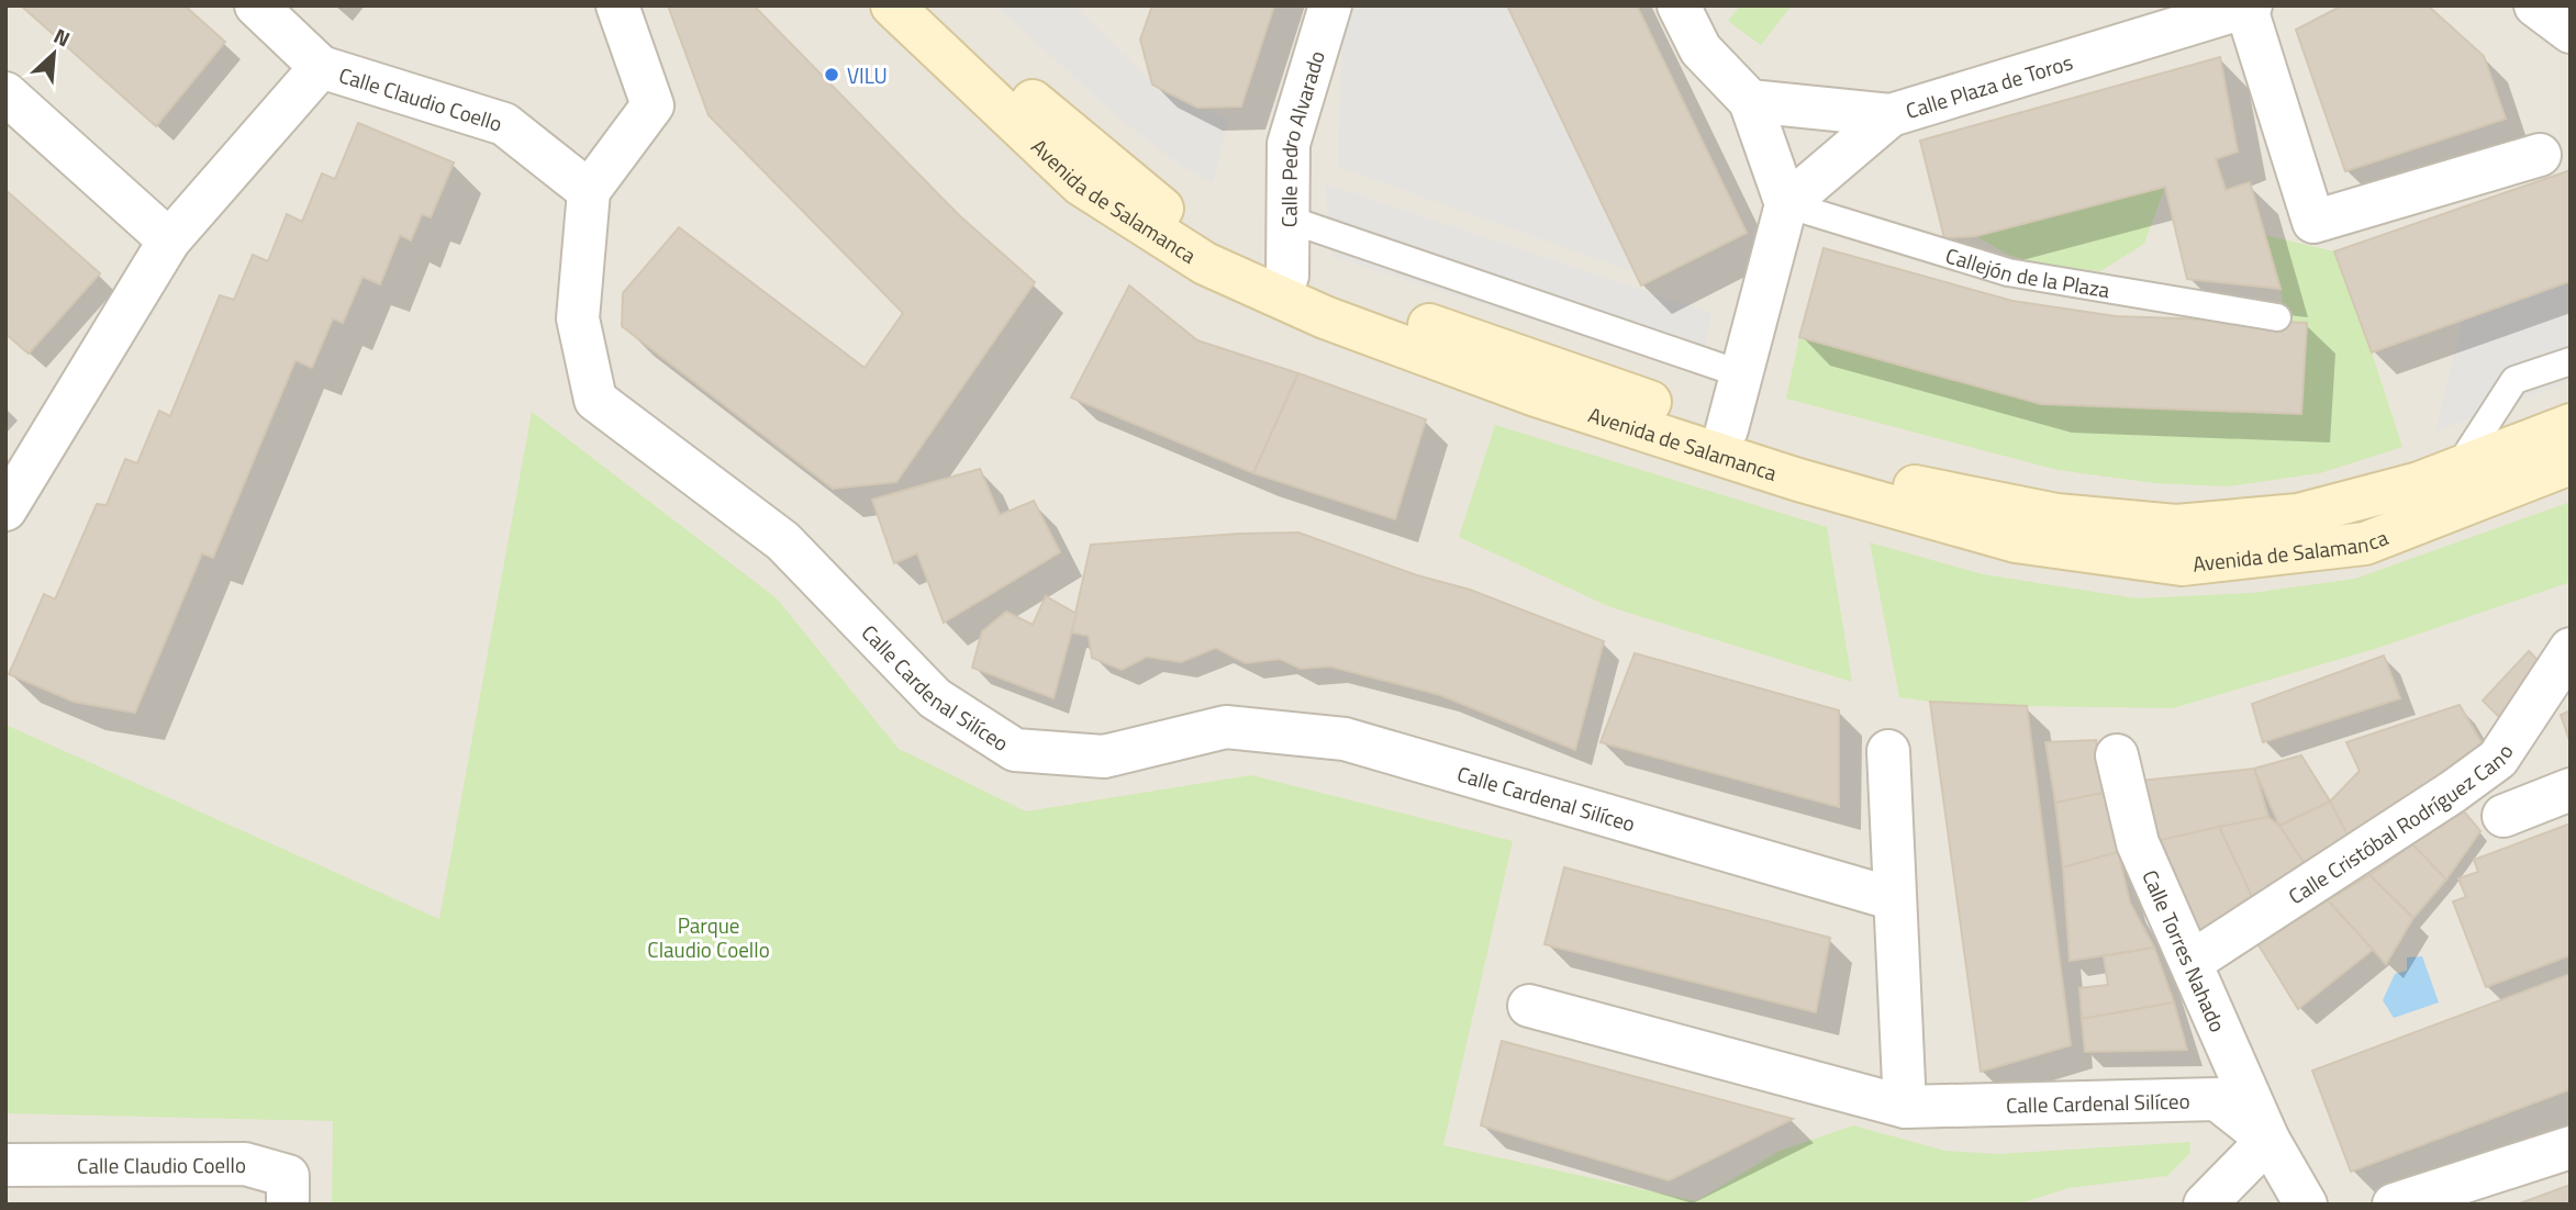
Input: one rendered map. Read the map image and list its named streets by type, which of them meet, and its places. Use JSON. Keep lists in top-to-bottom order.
{
  "streets": {
    "main road": ["Avenida de Salamanca"],
    "street": [
      "Calle Plaza de Toros",
      "Calle Claudio Coello",
      "Calle Pedro Alvarado",
      "Calle Cardenal Silíceo",
      "Calle Cristóbal Rodríguez Cano",
      "Calle Torres Nahado"
    ],
    "lane": ["Callejón de la Plaza"]
  },
  "crossings": [
    ["Calle Claudio Coello", "Calle Cardenal Silíceo"],
    ["Calle Pedro Alvarado", "Avenida de Salamanca"],
    ["Calle Cardenal Silíceo", "Calle Torres Nahado"],
    ["Calle Cristóbal Rodríguez Cano", "Calle Torres Nahado"]
  ],
  "parks": ["Parque Claudio Coello"],
  "places": ["VILU"],
  "north": "top right"
}
